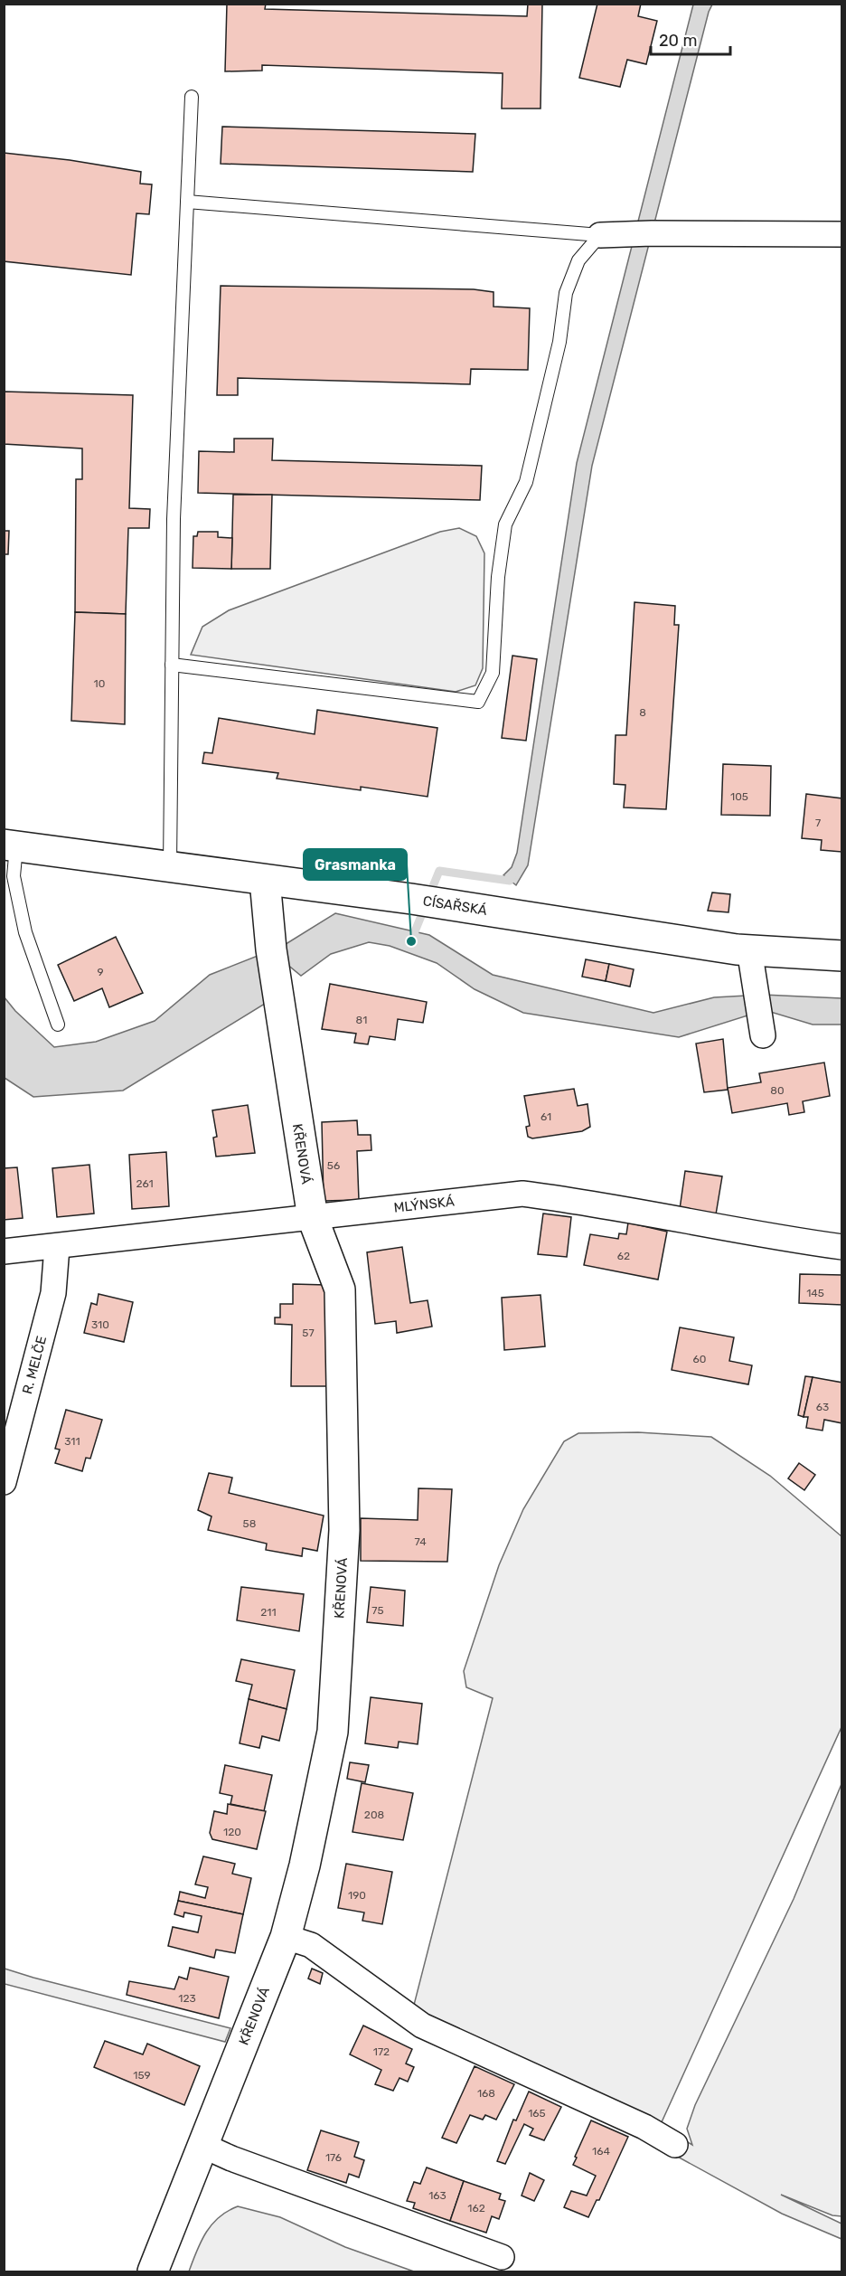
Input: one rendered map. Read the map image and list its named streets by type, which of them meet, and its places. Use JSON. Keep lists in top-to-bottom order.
{
  "streets": {
    "street": [
      "CÍSAŘSKÁ",
      "KŘENOVÁ",
      "MLÝNSKÁ",
      "R. MELČE"
    ]
  },
  "crossings": [
    ["CÍSAŘSKÁ", "KŘENOVÁ"],
    ["KŘENOVÁ", "MLÝNSKÁ"],
    ["MLÝNSKÁ", "R. MELČE"]
  ],
  "places": ["Grasmanka"],
  "house_numbers": [
    "10",
    "8",
    "105",
    "7",
    "9",
    "81",
    "80",
    "61",
    "56",
    "261",
    "62",
    "145",
    "310",
    "57",
    "60",
    "63",
    "311",
    "58",
    "74",
    "75",
    "211",
    "208",
    "120",
    "190",
    "123",
    "172",
    "159",
    "168",
    "165",
    "164",
    "176",
    "163",
    "162"
  ],
  "scale_bar": "20 m"
}
